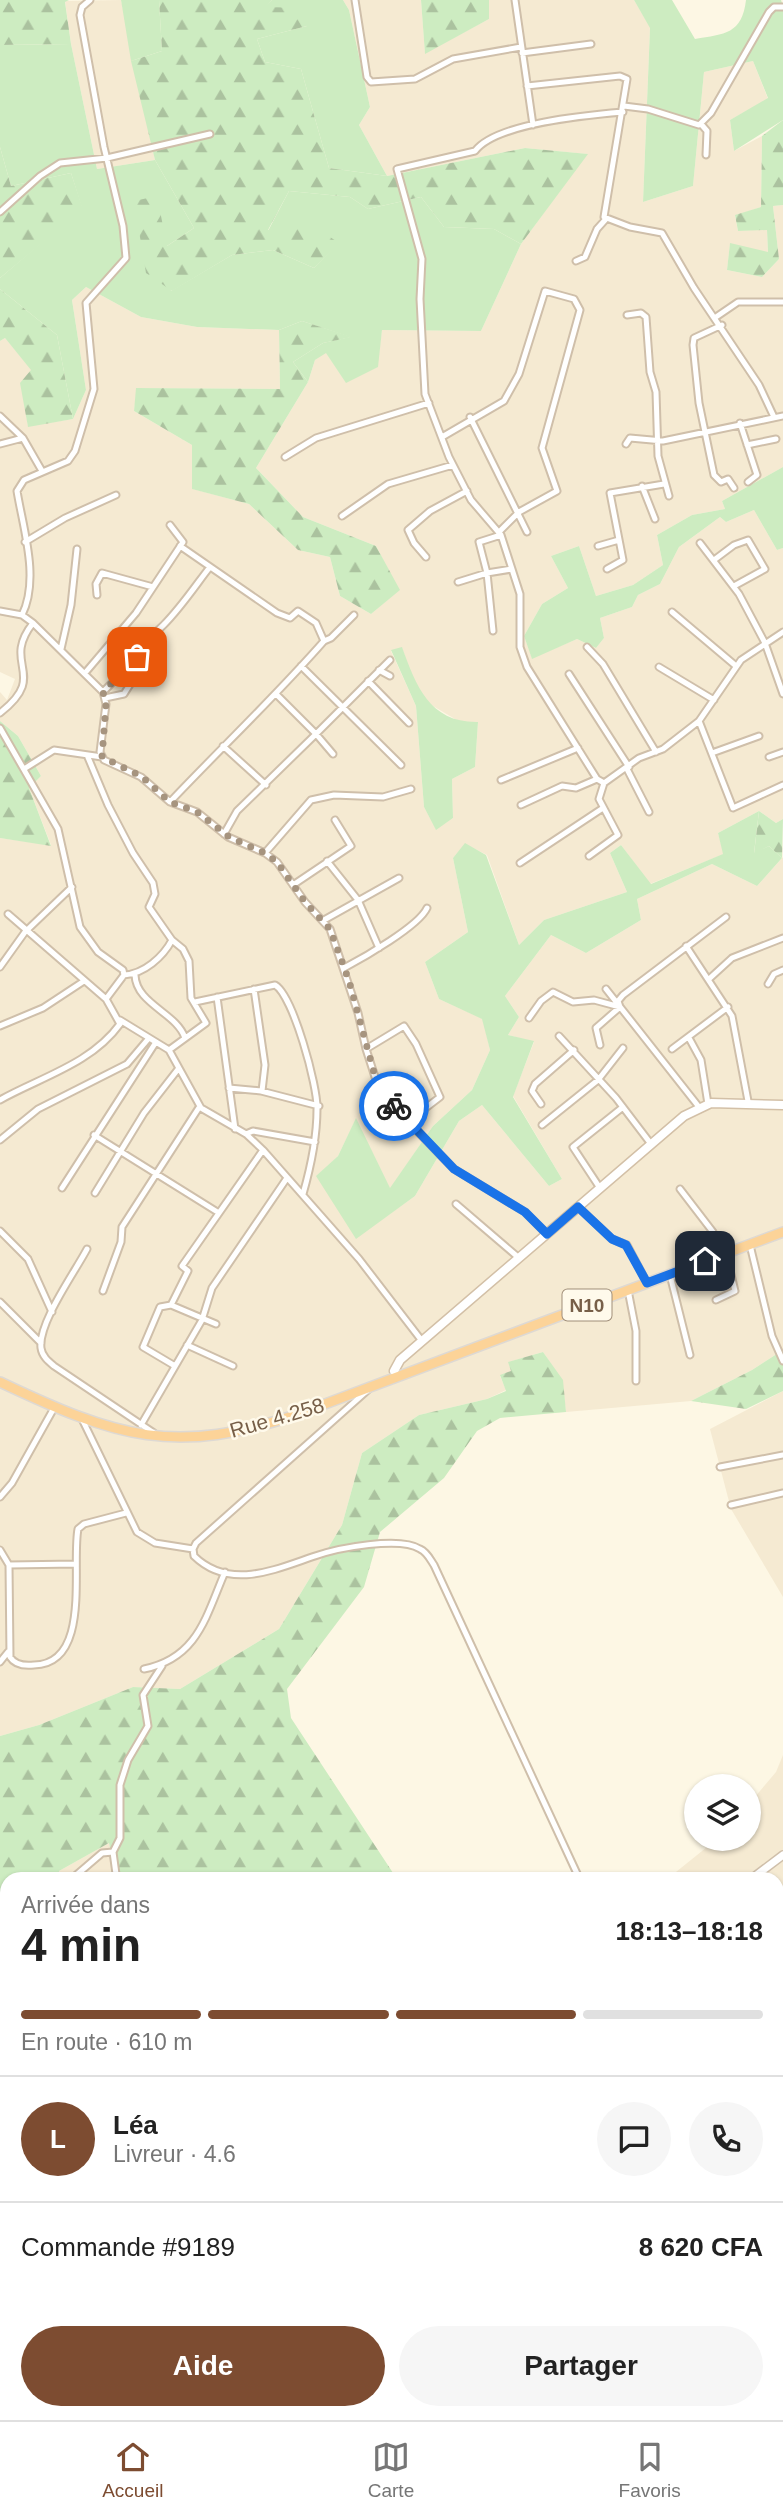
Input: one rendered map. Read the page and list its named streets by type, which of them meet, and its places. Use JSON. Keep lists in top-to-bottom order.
{
  "streets": {
    "highway": ["N10", "Rue 4.258"]
  },
  "crossings": [
    ["N10", "Rue 4.258"]
  ],
  "page": {
    "heading": ["4 min", "Arrivée dans", "18:13–18:18"],
    "panel": [
      "Léa",
      "Livreur · 4.6",
      "Commande #9189",
      "8 620 CFA"
    ],
    "bar": "En route · 610 m",
    "round": "L",
    "buttons": ["Aide", "Partager"],
    "tabs": ["Accueil", "Carte", "Favoris"]
  }
}
